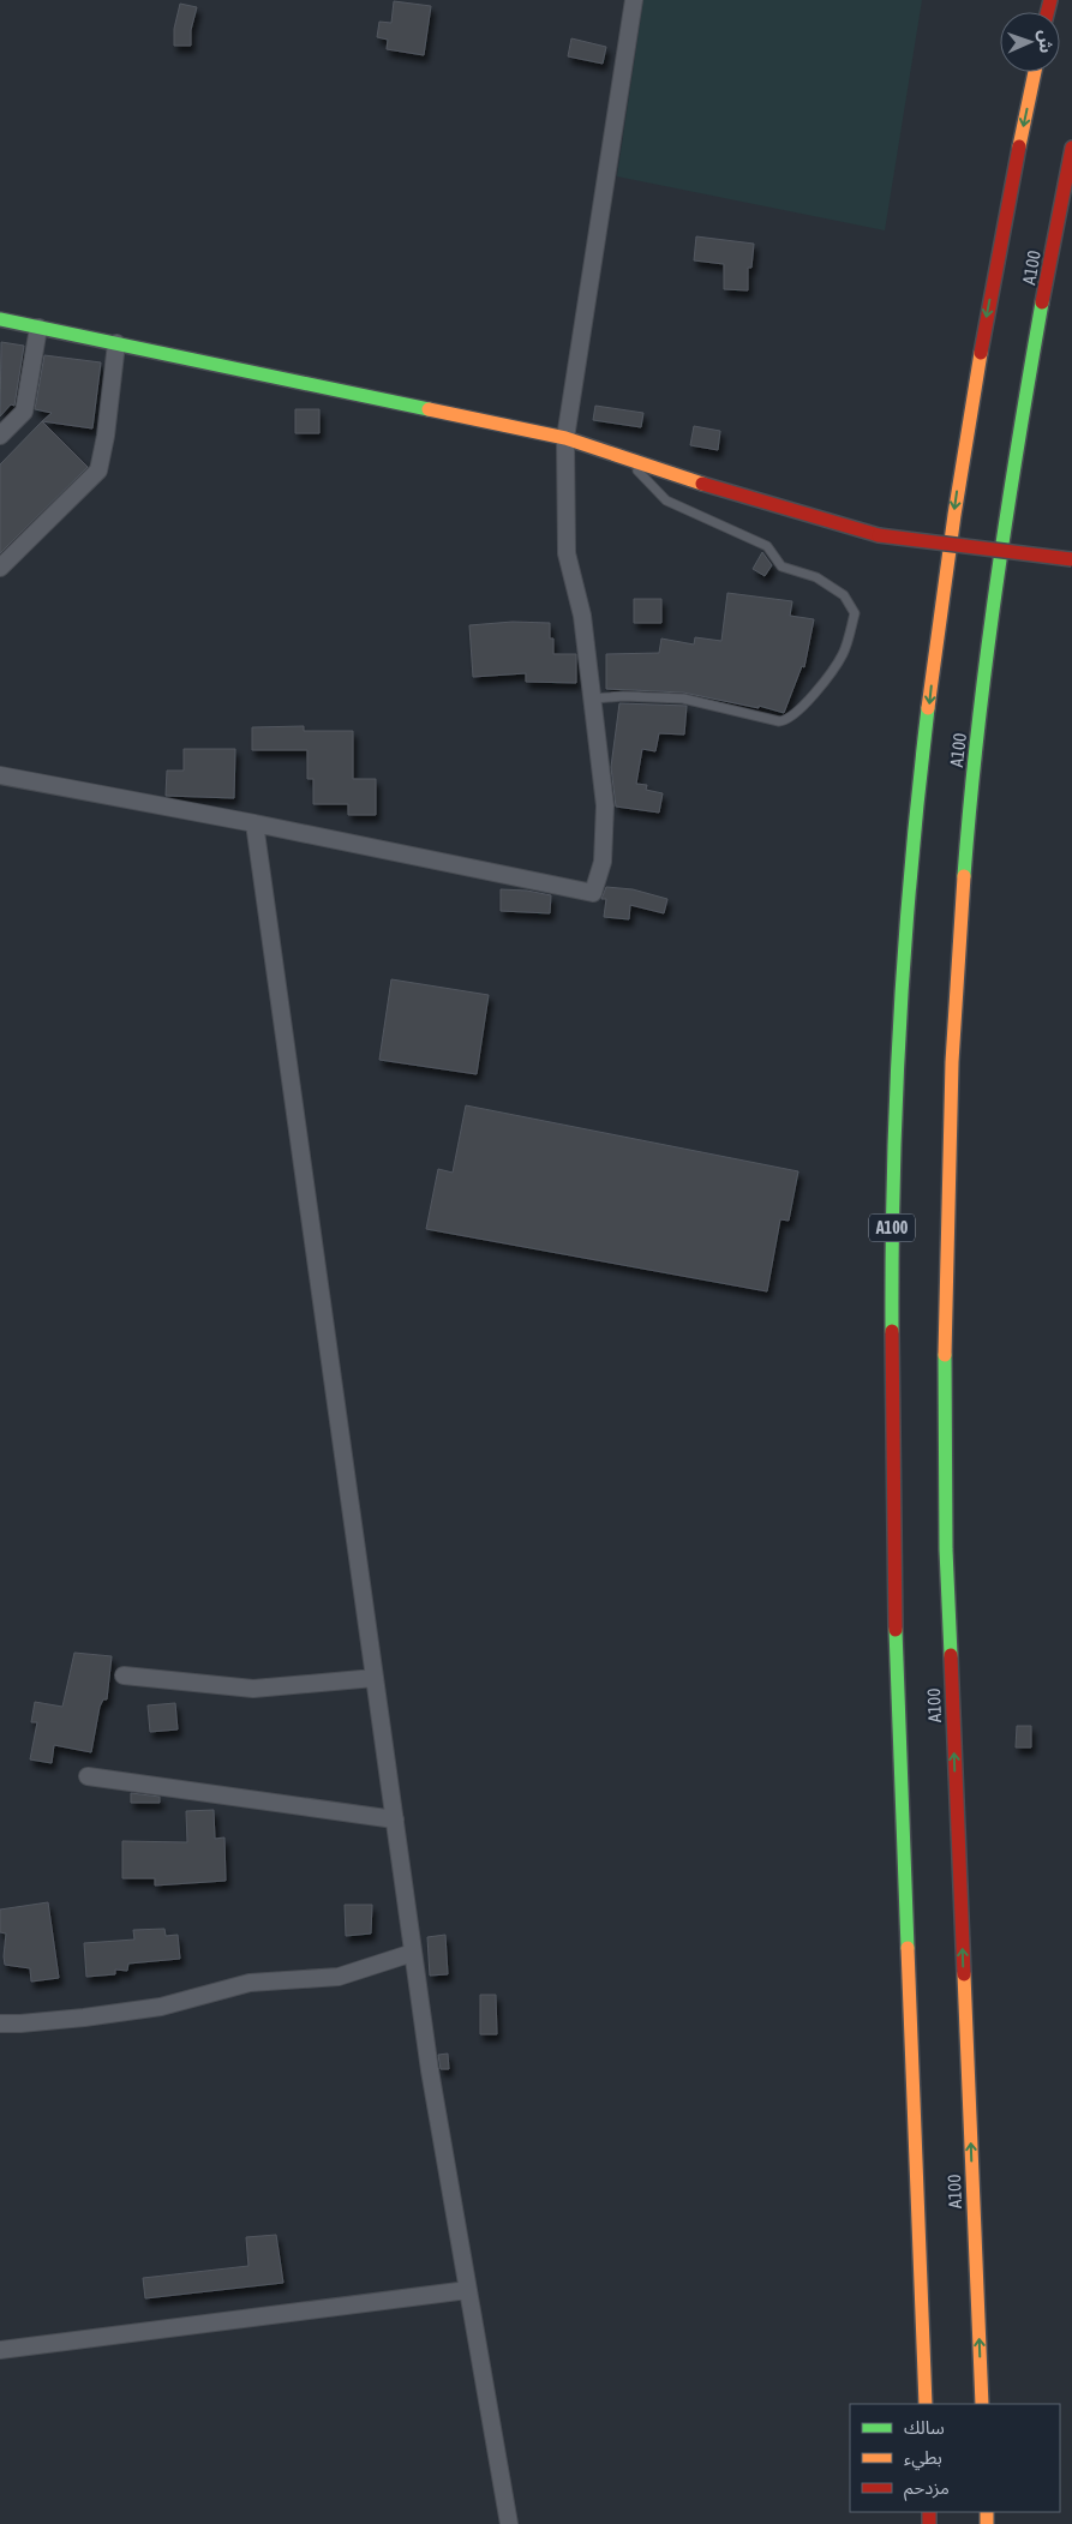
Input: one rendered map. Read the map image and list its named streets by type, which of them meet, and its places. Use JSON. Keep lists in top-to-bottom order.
{
  "streets": {
    "main road": ["A100"]
  },
  "legend": ["سالك", "بطيء", "مزدحم"],
  "north": "right"
}
